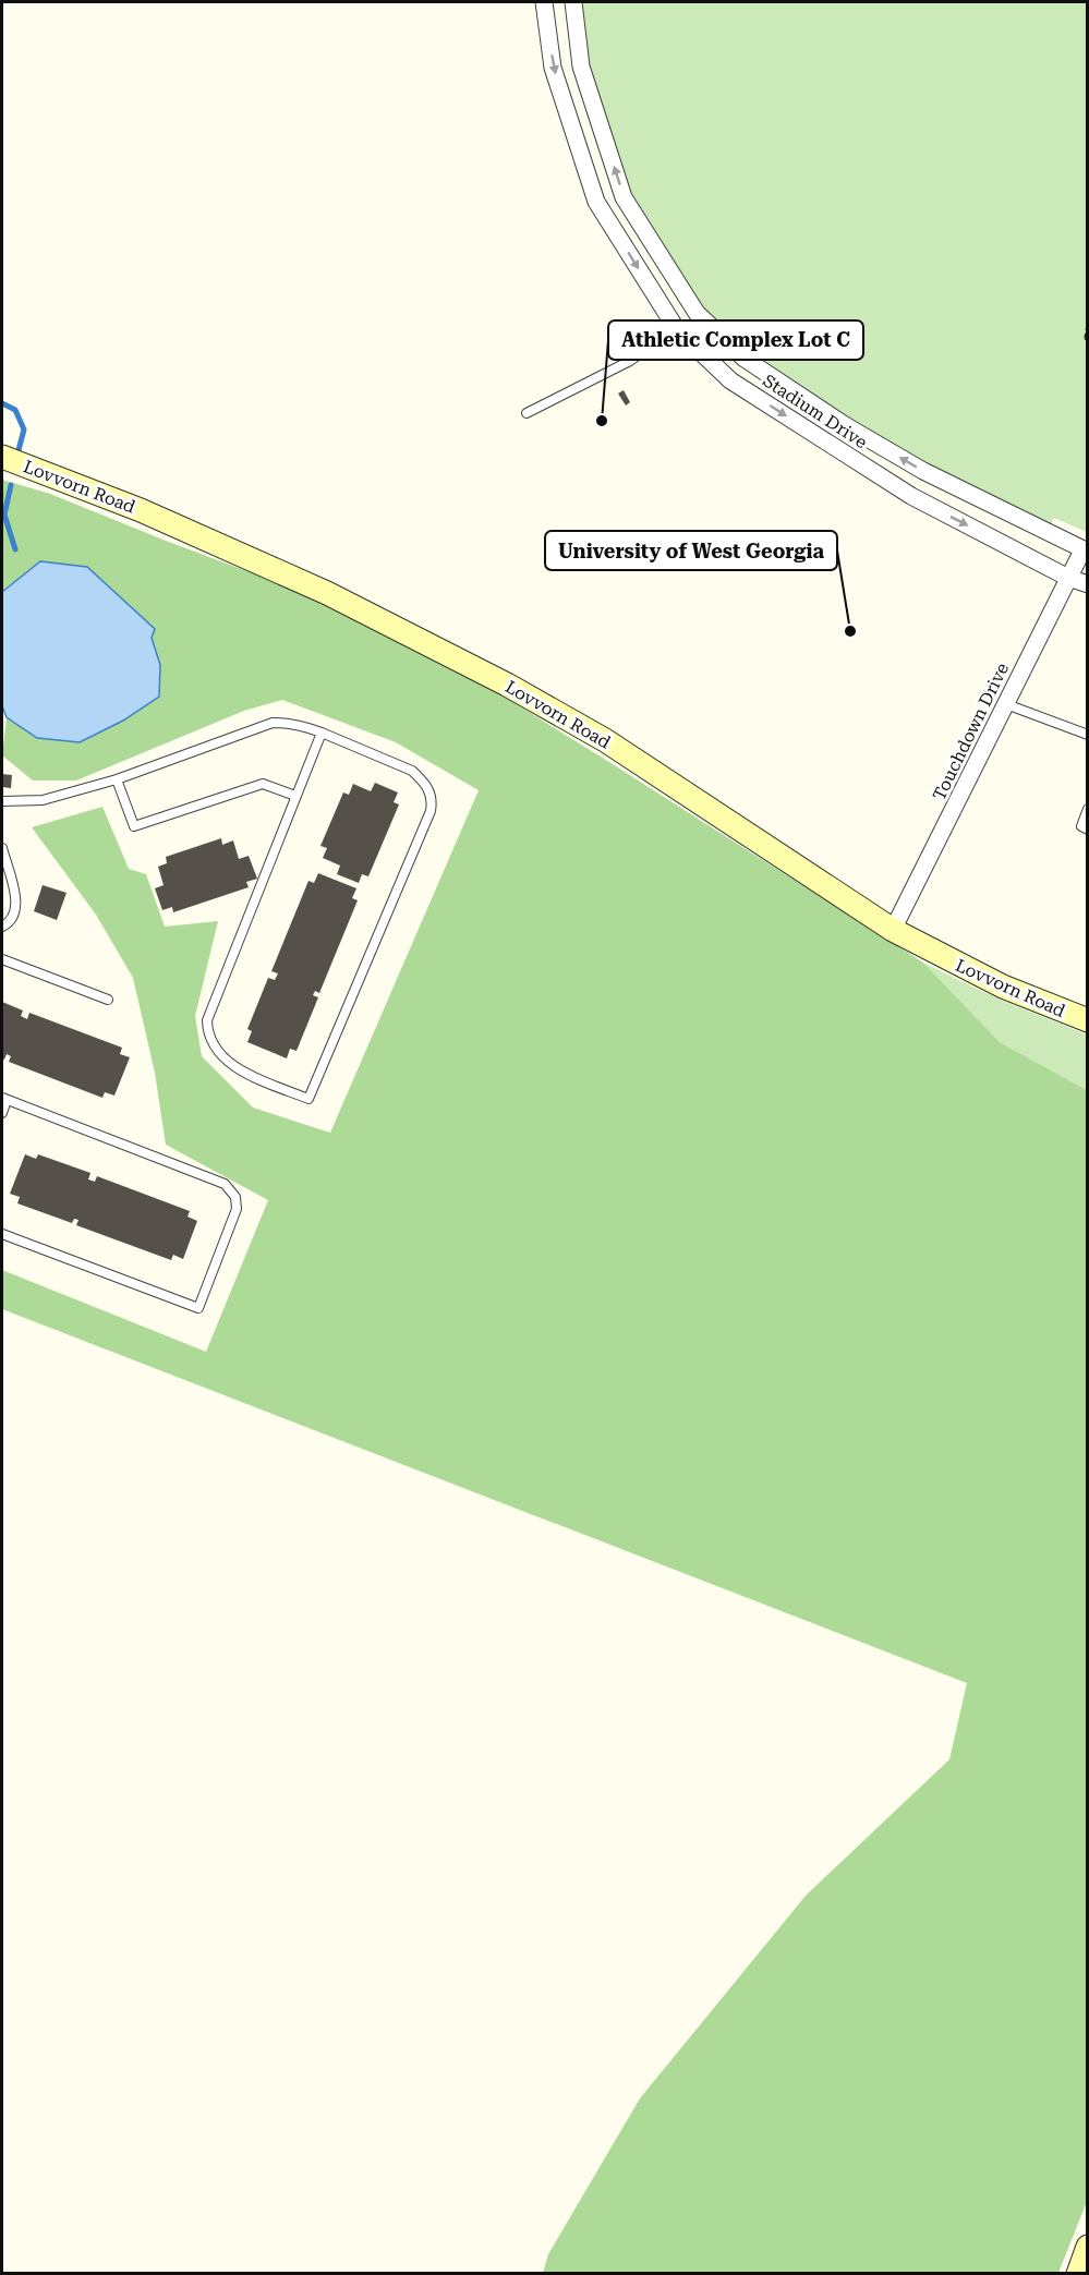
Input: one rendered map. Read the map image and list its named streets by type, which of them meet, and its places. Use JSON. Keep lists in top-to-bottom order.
{
  "streets": {
    "street": ["Stadium Drive", "Lovvorn Road", "Touchdown Drive"]
  },
  "crossings": [
    ["Stadium Drive", "Touchdown Drive"],
    ["Lovvorn Road", "Touchdown Drive"]
  ],
  "places": ["Athletic Complex Lot C", "University of West Georgia"]
}
